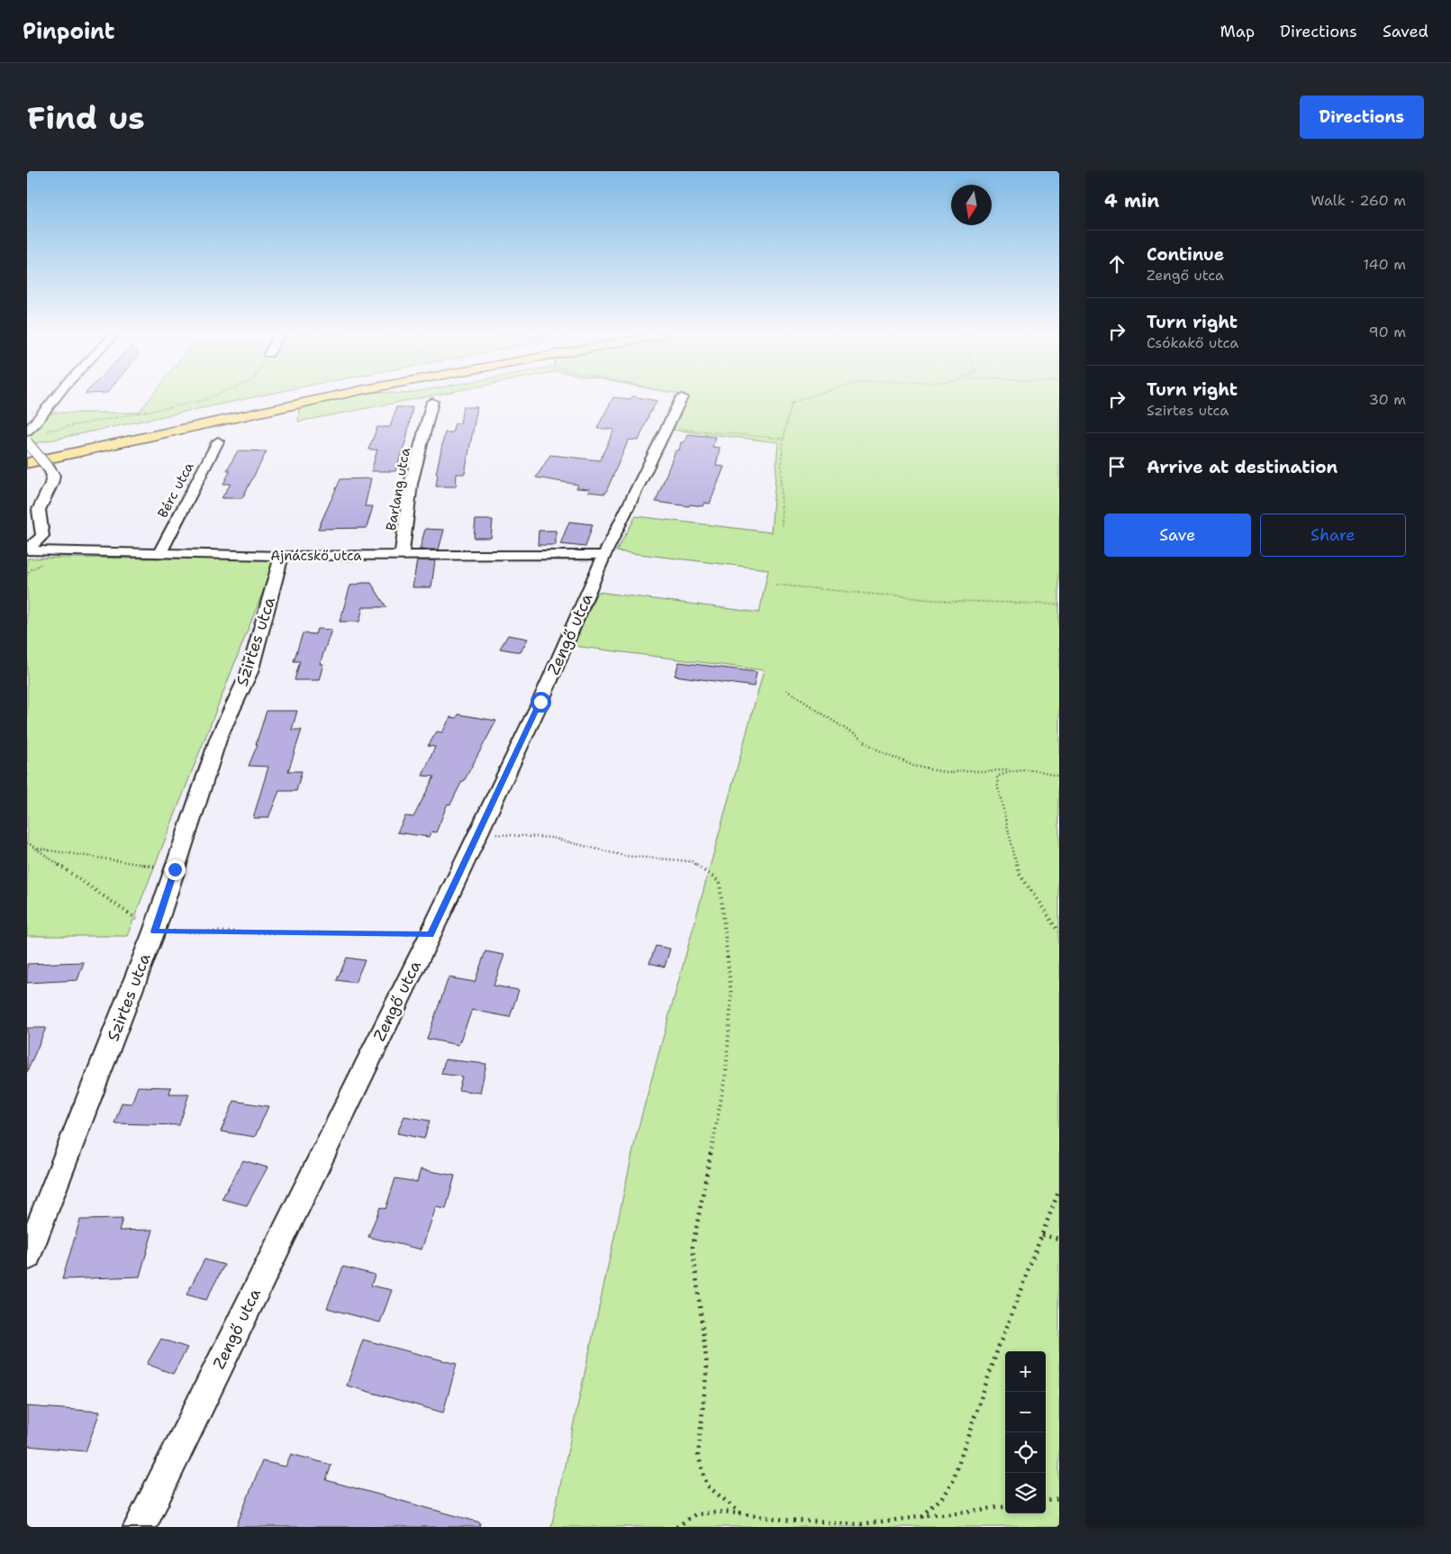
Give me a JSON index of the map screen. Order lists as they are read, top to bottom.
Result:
{
  "streets": {
    "street": [
      "Barlang utca",
      "Bérc utca",
      "Ajnácskő utca",
      "Zengő utca",
      "Szirtes utca"
    ]
  },
  "crossings": [
    ["Barlang utca", "Ajnácskő utca"],
    ["Bérc utca", "Ajnácskő utca"],
    ["Ajnácskő utca", "Zengő utca"],
    ["Ajnácskő utca", "Szirtes utca"]
  ],
  "north": "bottom",
  "page": {
    "header": "Pinpoint",
    "nav": ["Map", "Directions", "Saved"],
    "buttons": [
      "Directions",
      ["Save", "Share"]
    ],
    "title": "Find us",
    "heading": ["4 min", "Walk · 260 m"],
    "list": [
      ["Continue", "Zengő utca", "140 m"],
      ["Turn right", "Csókakő utca", "90 m"],
      ["Turn right", "Szirtes utca", "30 m"],
      "Arrive at destination"
    ],
    "map_buttons": ["+", "−"]
  }
}
